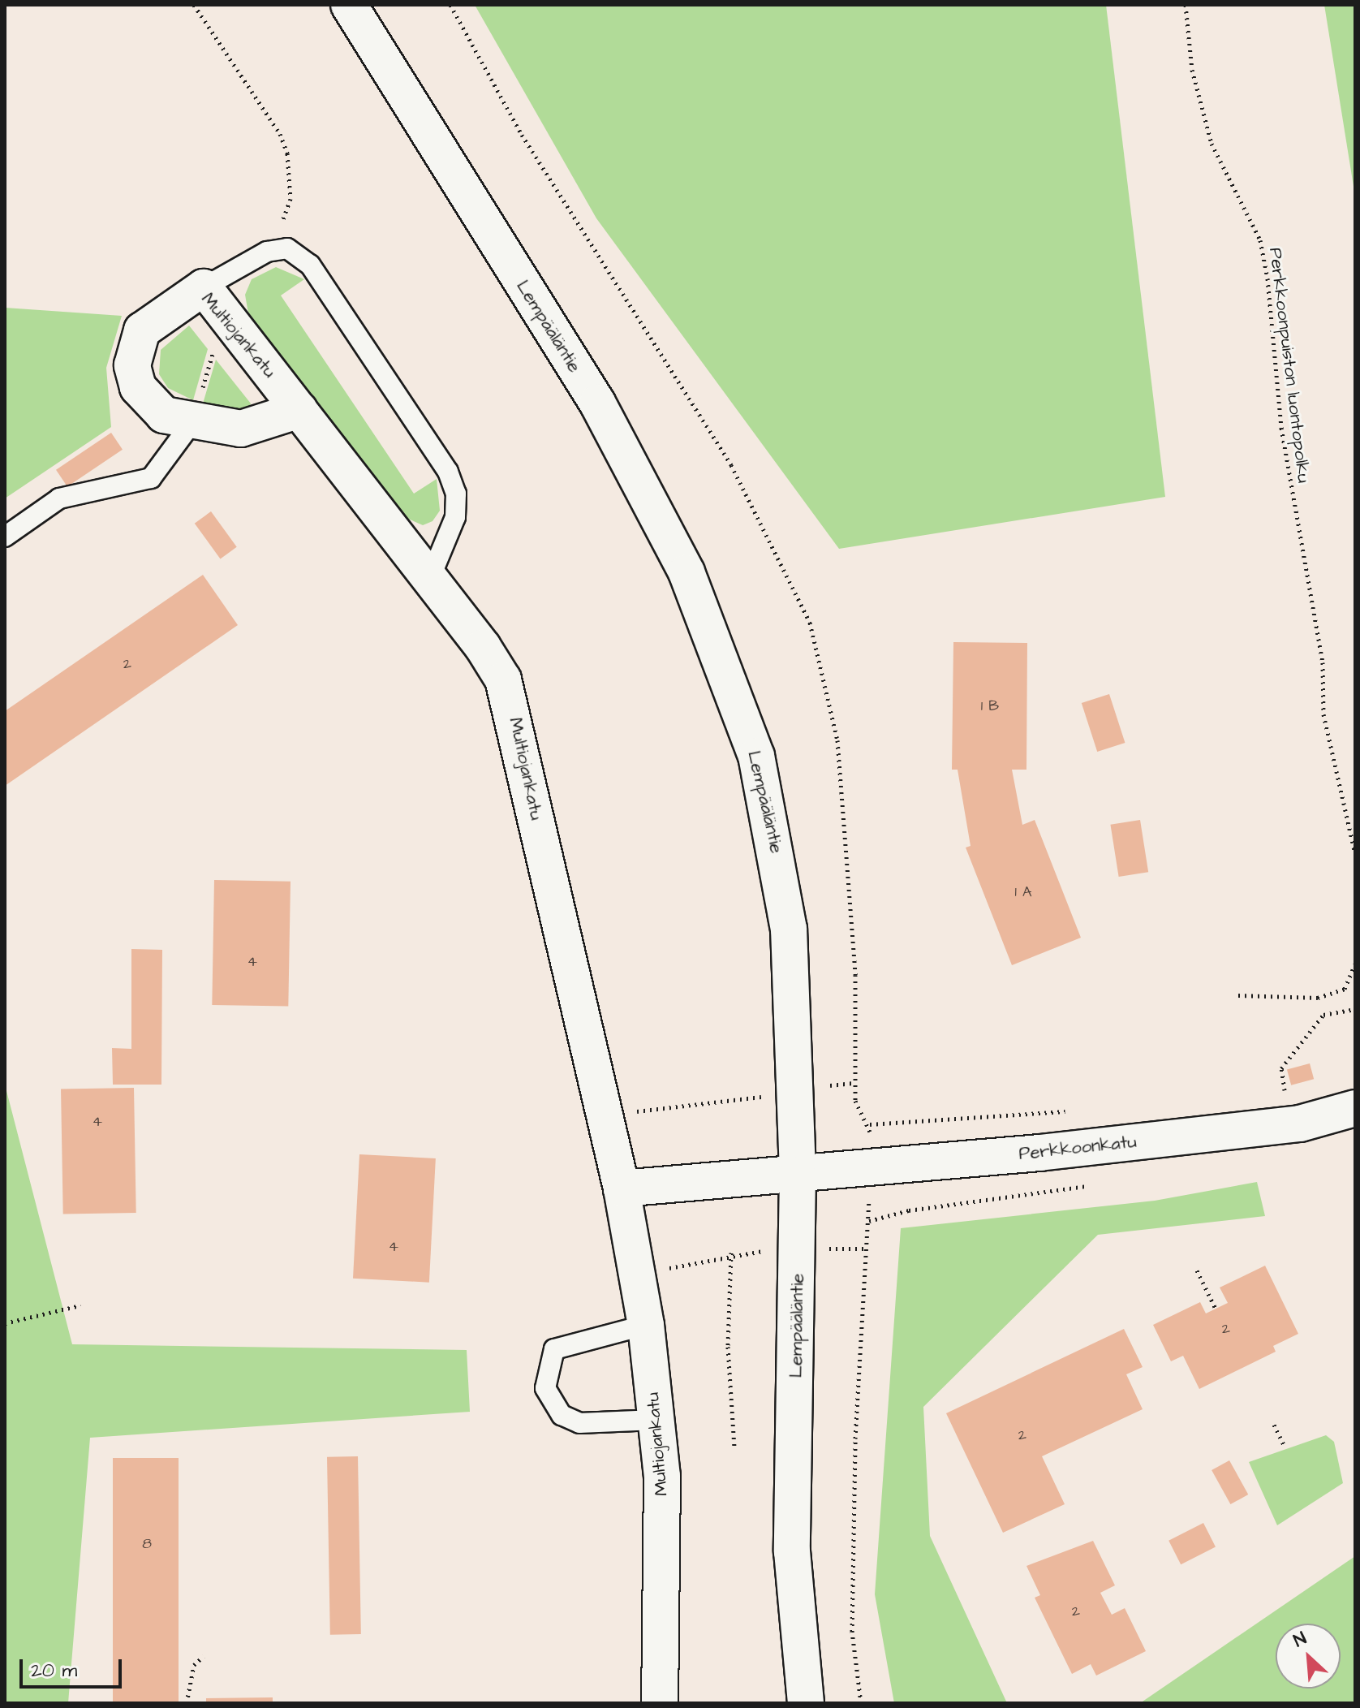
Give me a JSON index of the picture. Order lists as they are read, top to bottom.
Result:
{
  "streets": {
    "street": ["Lempääläntie", "Multiojankatu", "Perkkoonkatu"],
    "path": ["Perkkoonpuiston luontopolku"]
  },
  "crossings": [
    ["Lempääläntie", "Perkkoonkatu"]
  ],
  "house_numbers": [
    "2",
    "1 B",
    "1 A",
    "4",
    "4",
    "4",
    "2",
    "2",
    "8",
    "2"
  ],
  "scale_bar": "20 m",
  "north": "top left"
}
